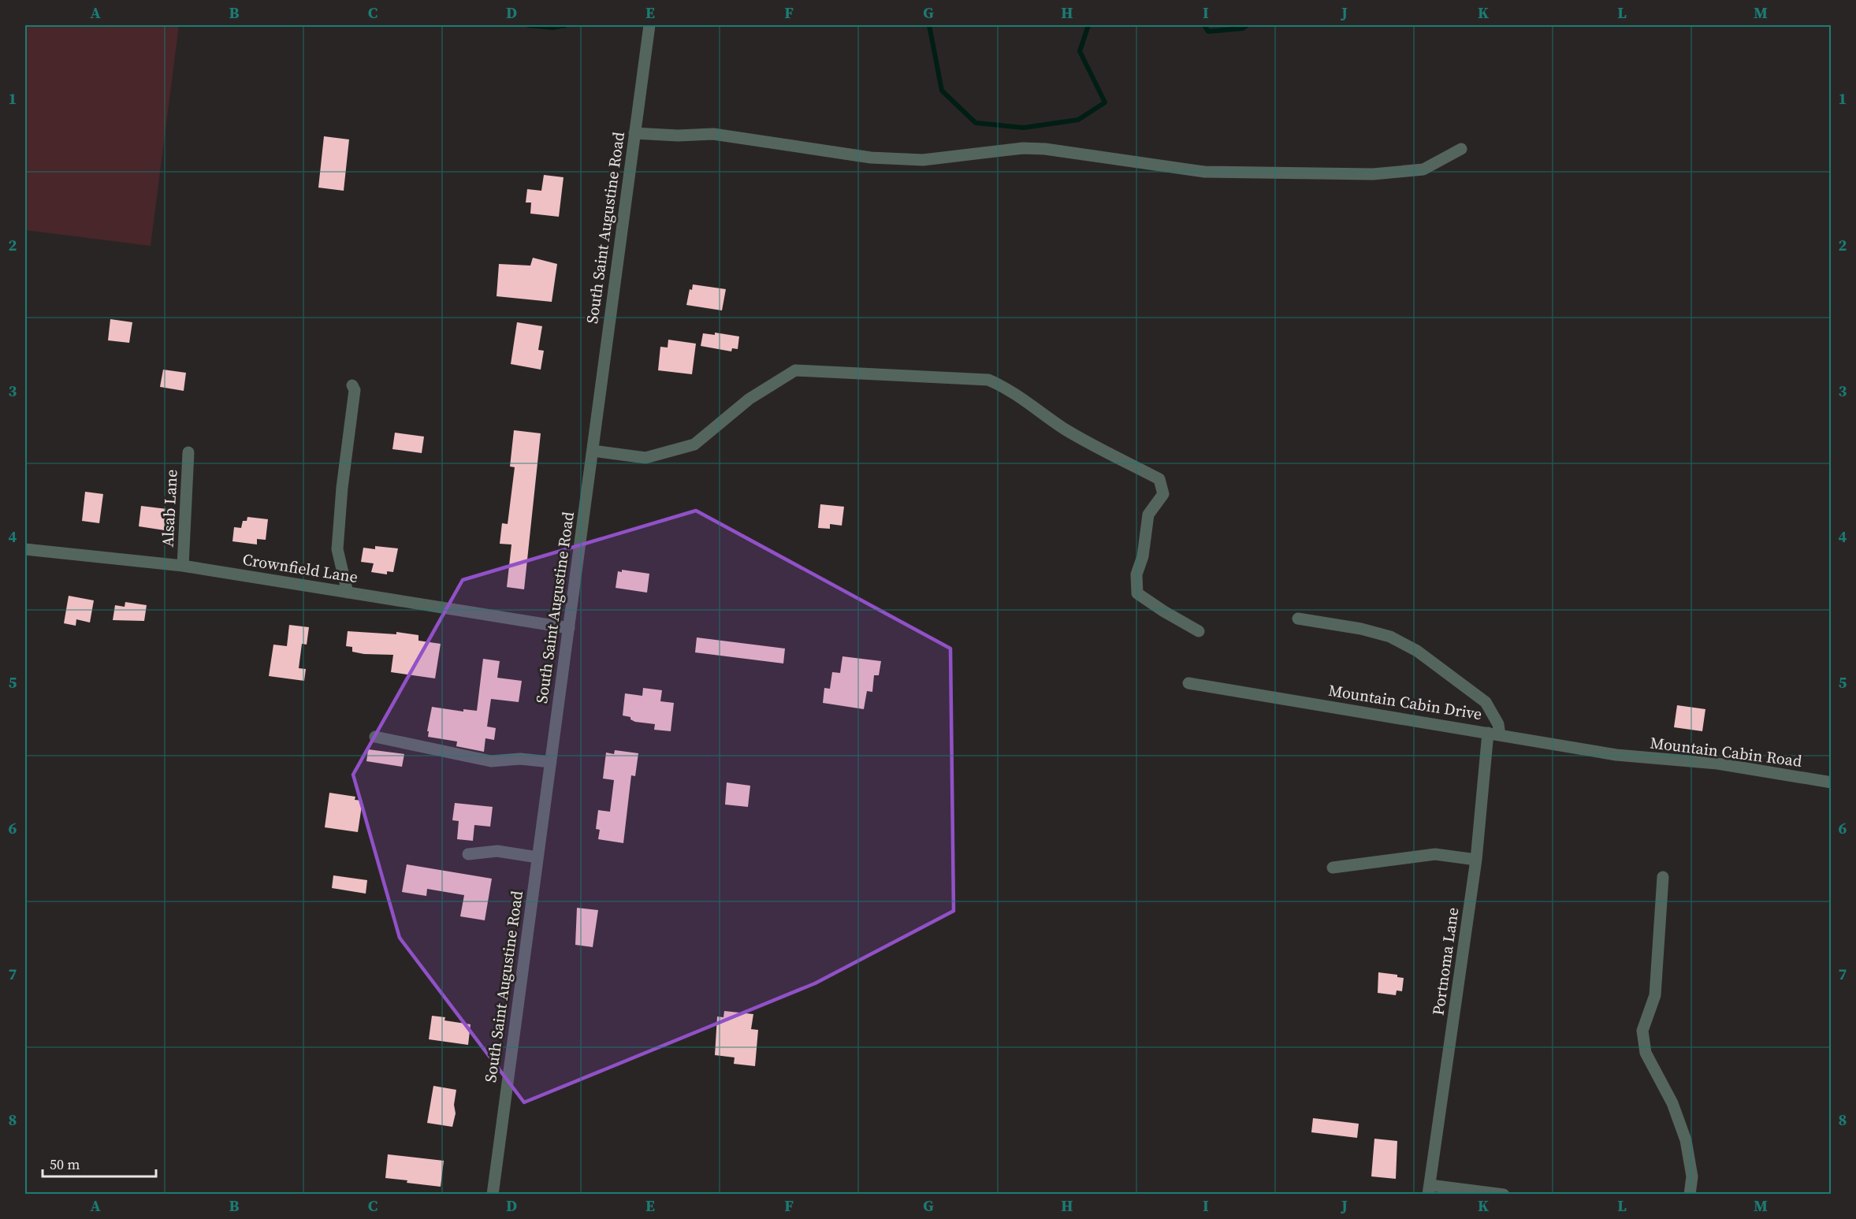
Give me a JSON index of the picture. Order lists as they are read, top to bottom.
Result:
{
  "streets": {
    "street": [
      "South Saint Augustine Road",
      "Alsab Lane",
      "Crownfield Lane",
      "Mountain Cabin Drive",
      "Mountain Cabin Road",
      "Portnoma Lane"
    ]
  },
  "crossings": [
    ["South Saint Augustine Road", "Crownfield Lane"],
    ["Alsab Lane", "Crownfield Lane"],
    ["Mountain Cabin Drive", "Mountain Cabin Road"],
    ["Mountain Cabin Drive", "Portnoma Lane"]
  ],
  "scale_bar": "50 m",
  "grid": {
    "columns": [
      "A",
      "B",
      "C",
      "D",
      "E",
      "F",
      "G",
      "H",
      "I",
      "J",
      "K",
      "L",
      "M"
    ],
    "rows": [
      "1",
      "2",
      "3",
      "4",
      "5",
      "6",
      "7",
      "8"
    ]
  }
}
